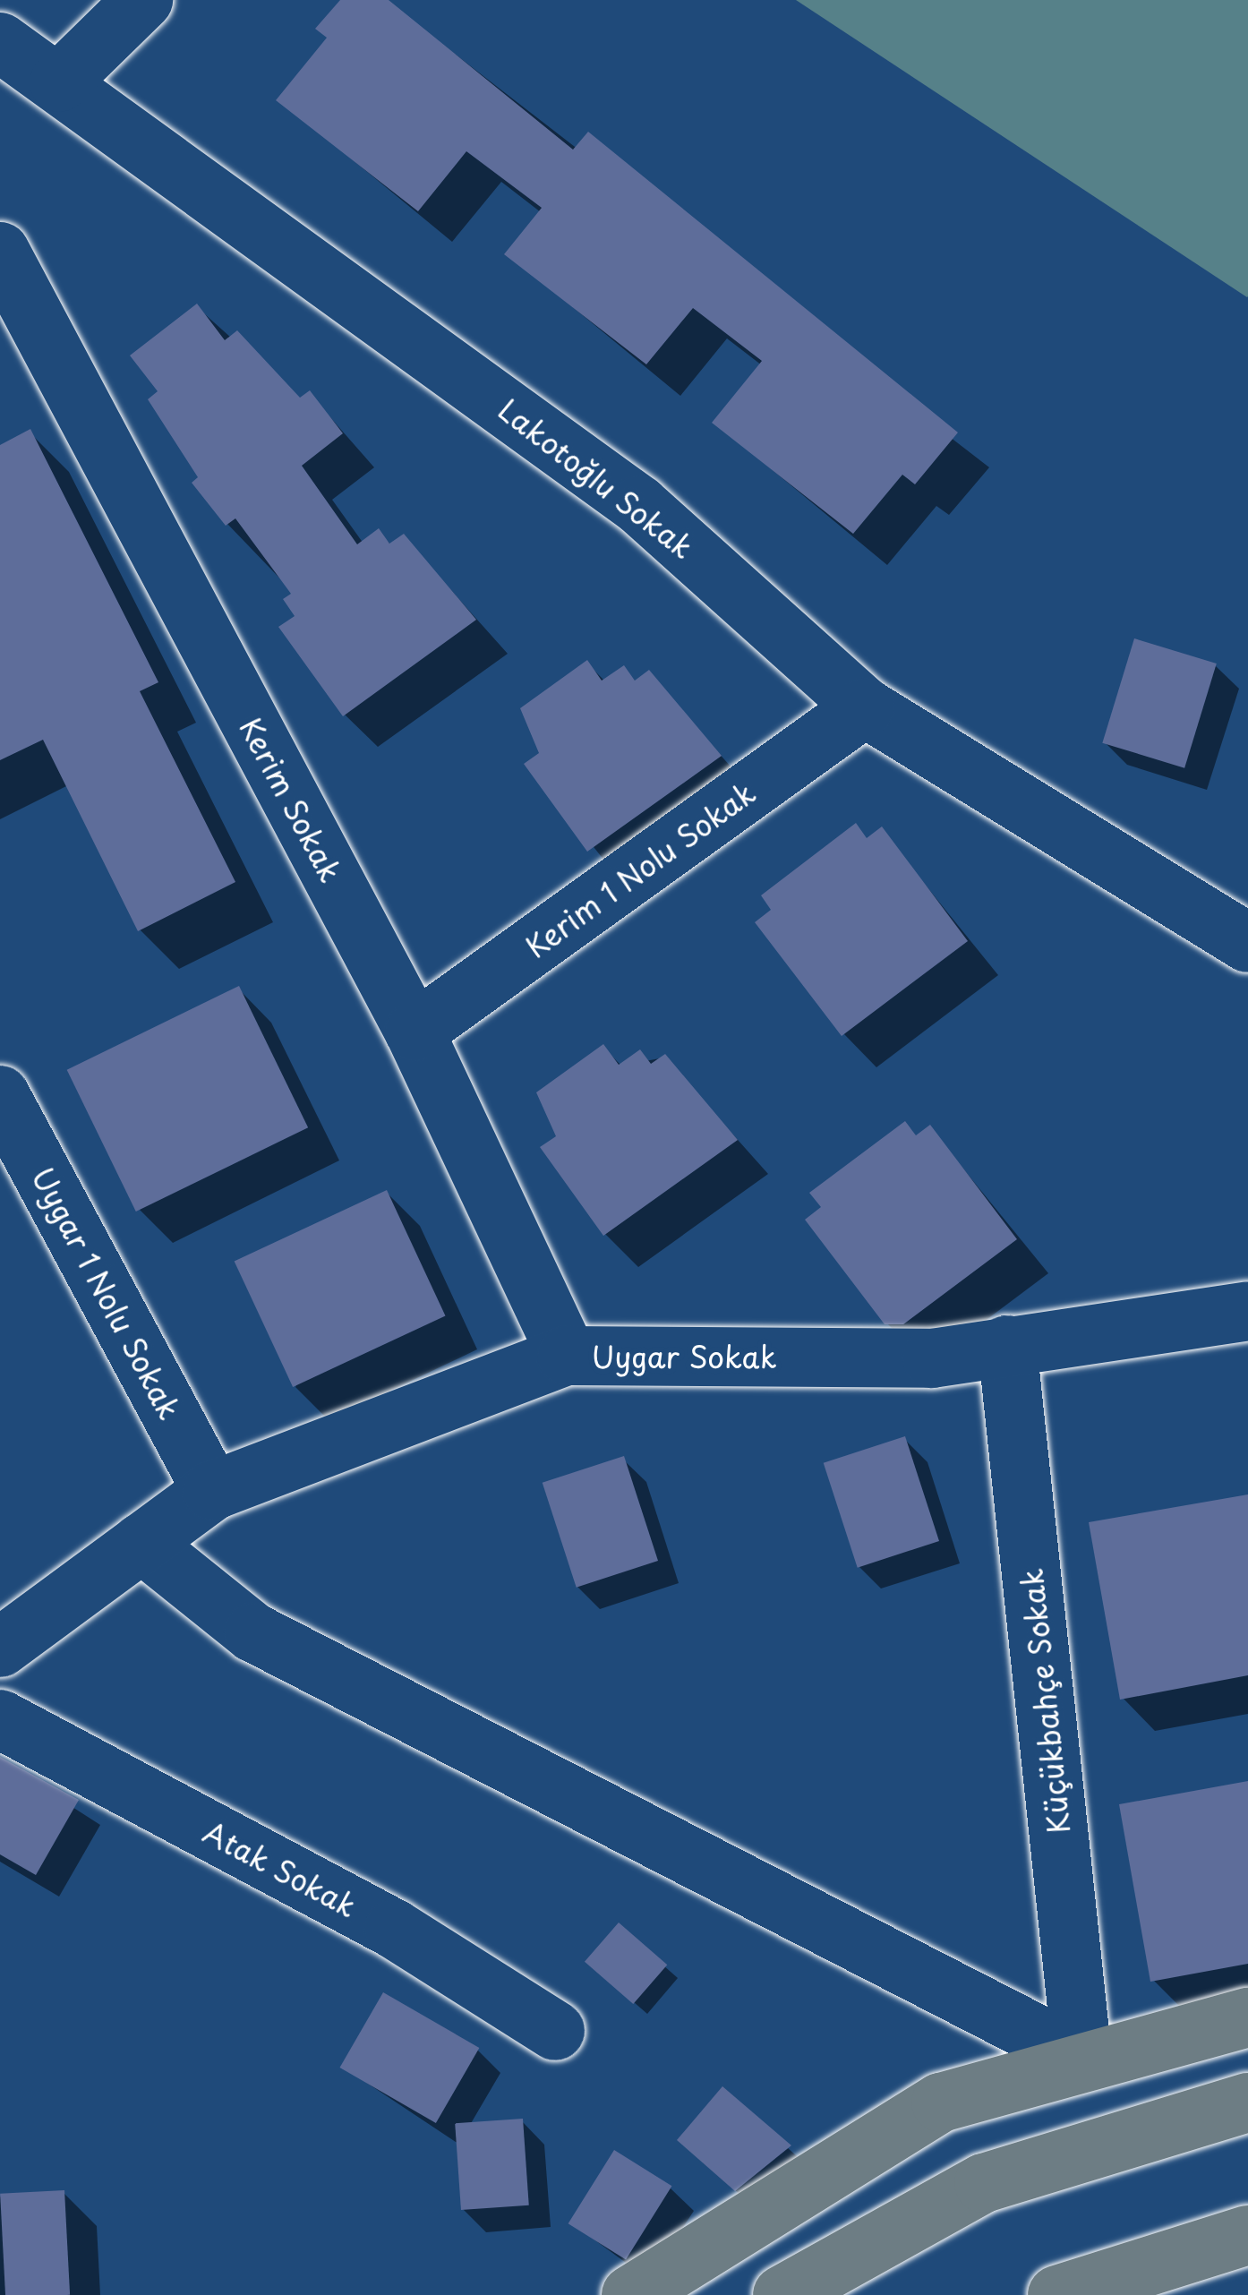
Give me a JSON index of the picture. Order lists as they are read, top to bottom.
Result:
{
  "streets": {
    "street": [
      "Lakotoğlu Sokak",
      "Kerim Sokak",
      "Kerim 1 Nolu Sokak",
      "Uygar 1 Nolu Sokak",
      "Uygar Sokak",
      "Küçükbahçe Sokak",
      "Atak Sokak"
    ]
  },
  "crossings": [
    ["Lakotoğlu Sokak", "Kerim 1 Nolu Sokak"],
    ["Kerim Sokak", "Kerim 1 Nolu Sokak"],
    ["Kerim Sokak", "Uygar Sokak"],
    ["Uygar 1 Nolu Sokak", "Uygar Sokak"],
    ["Uygar Sokak", "Küçükbahçe Sokak"]
  ]
}
